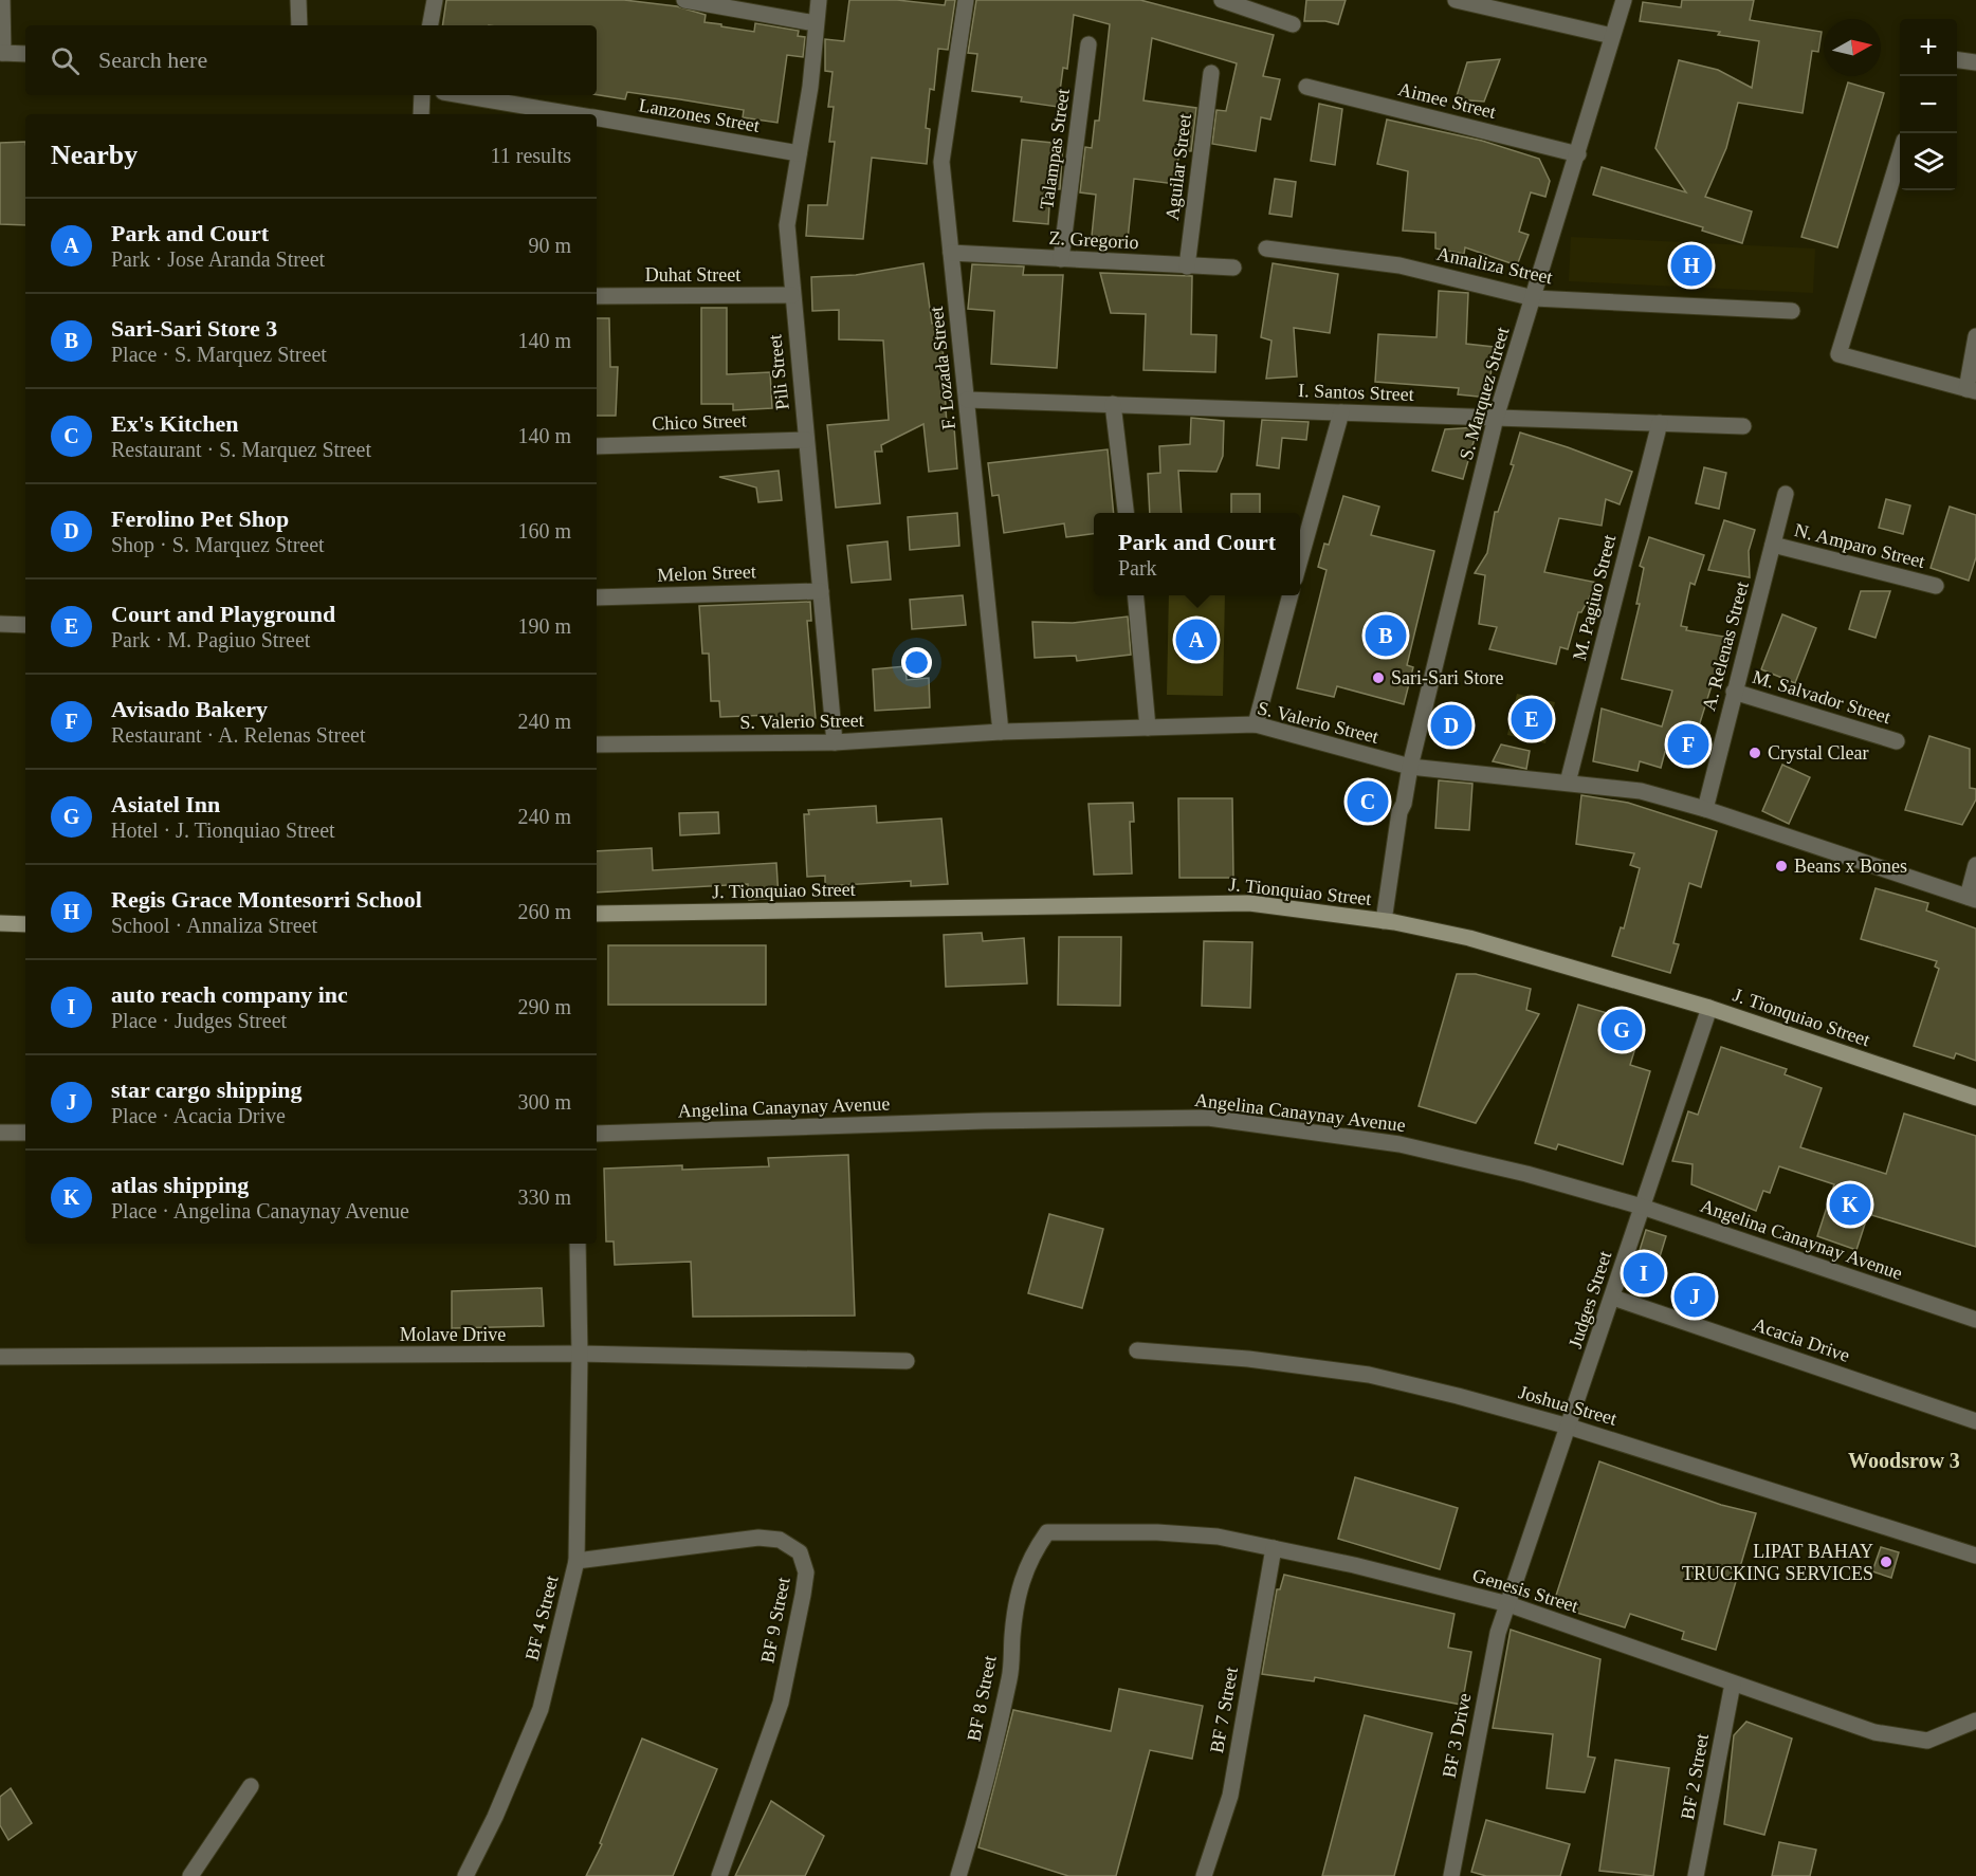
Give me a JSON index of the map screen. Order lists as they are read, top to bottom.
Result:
{
  "streets": {
    "main road": ["J. Tionquiao Street"],
    "street": [
      "Aimee Street",
      "Lanzones Street",
      "Talampas Street",
      "Aguilar Street",
      "Z. Gregorio",
      "Annaliza Street",
      "Duhat Street",
      "F. Lozada Street",
      "Pili Street",
      "I. Santos Street",
      "S. Marquez Street",
      "Chico Street",
      "N. Amparo Street",
      "Melon Street",
      "M. Pagiuo Street",
      "A. Relenas Street",
      "M. Salvador Street",
      "S. Valerio Street",
      "Angelina Canaynay Avenue",
      "Judges Street",
      "Molave Drive",
      "Acacia Drive",
      "Joshua Street",
      "Genesis Street",
      "BF 4 Street",
      "BF 9 Street",
      "BF 8 Street",
      "BF 7 Street",
      "BF 3 Drive",
      "BF 2 Street"
    ]
  },
  "crossings": [
    ["Aimee Street", "S. Marquez Street"],
    ["Lanzones Street", "Pili Street"],
    ["Talampas Street", "Z. Gregorio"],
    ["Aguilar Street", "Z. Gregorio"],
    ["Z. Gregorio", "F. Lozada Street"],
    ["Annaliza Street", "S. Marquez Street"],
    ["Duhat Street", "Pili Street"],
    ["F. Lozada Street", "I. Santos Street"],
    ["F. Lozada Street", "S. Valerio Street"],
    ["Pili Street", "Chico Street"],
    ["Pili Street", "Melon Street"],
    ["Pili Street", "S. Valerio Street"],
    ["I. Santos Street", "S. Marquez Street"],
    ["I. Santos Street", "M. Pagiuo Street"],
    ["S. Marquez Street", "S. Valerio Street"],
    ["S. Marquez Street", "J. Tionquiao Street"],
    ["N. Amparo Street", "A. Relenas Street"],
    ["M. Pagiuo Street", "S. Valerio Street"],
    ["A. Relenas Street", "M. Salvador Street"],
    ["A. Relenas Street", "S. Valerio Street"],
    ["J. Tionquiao Street", "Judges Street"],
    ["Angelina Canaynay Avenue", "Judges Street"],
    ["Judges Street", "Acacia Drive"],
    ["Judges Street", "Joshua Street"],
    ["Judges Street", "Genesis Street"],
    ["Judges Street", "BF 3 Drive"],
    ["Molave Drive", "BF 4 Street"],
    ["Genesis Street", "BF 8 Street"],
    ["Genesis Street", "BF 7 Street"],
    ["Genesis Street", "BF 3 Drive"],
    ["Genesis Street", "BF 2 Street"],
    ["BF 4 Street", "BF 9 Street"]
  ],
  "districts": ["Woodsrow 3"],
  "places": [
    "Sari-Sari Store",
    "Crystal Clear",
    "Beans x Bones",
    "LIPAT BAHAY TRUCKING SERVICES"
  ],
  "north": "right",
  "page": {
    "map_buttons": ["+", "−"],
    "search": "Search here",
    "heading": ["Nearby", "11 results"],
    "list": [
      {
        "mark": "A",
        "name": "Park and Court",
        "note": "Park · Jose Aranda Street",
        "value": "90 m"
      },
      {
        "mark": "B",
        "name": "Sari-Sari Store 3",
        "note": "Place · S. Marquez Street",
        "value": "140 m"
      },
      {
        "mark": "C",
        "name": "Ex's Kitchen",
        "note": "Restaurant · S. Marquez Street",
        "value": "140 m"
      },
      {
        "mark": "D",
        "name": "Ferolino Pet Shop",
        "note": "Shop · S. Marquez Street",
        "value": "160 m"
      },
      {
        "mark": "E",
        "name": "Court and Playground",
        "note": "Park · M. Pagiuo Street",
        "value": "190 m"
      },
      {
        "mark": "F",
        "name": "Avisado Bakery",
        "note": "Restaurant · A. Relenas Street",
        "value": "240 m"
      },
      {
        "mark": "G",
        "name": "Asiatel Inn",
        "note": "Hotel · J. Tionquiao Street",
        "value": "240 m"
      },
      {
        "mark": "H",
        "name": "Regis Grace Montesorri School",
        "note": "School · Annaliza Street",
        "value": "260 m"
      },
      {
        "mark": "I",
        "name": "auto reach company inc",
        "note": "Place · Judges Street",
        "value": "290 m"
      },
      {
        "mark": "J",
        "name": "star cargo shipping",
        "note": "Place · Acacia Drive",
        "value": "300 m"
      },
      {
        "mark": "K",
        "name": "atlas shipping",
        "note": "Place · Angelina Canaynay Avenue",
        "value": "330 m"
      }
    ],
    "pins": [
      "H",
      "B",
      "A",
      "E",
      "D",
      "F",
      "C",
      "G",
      "K",
      "I",
      "J"
    ],
    "popup": ["Park and Court", "Park"]
  }
}
